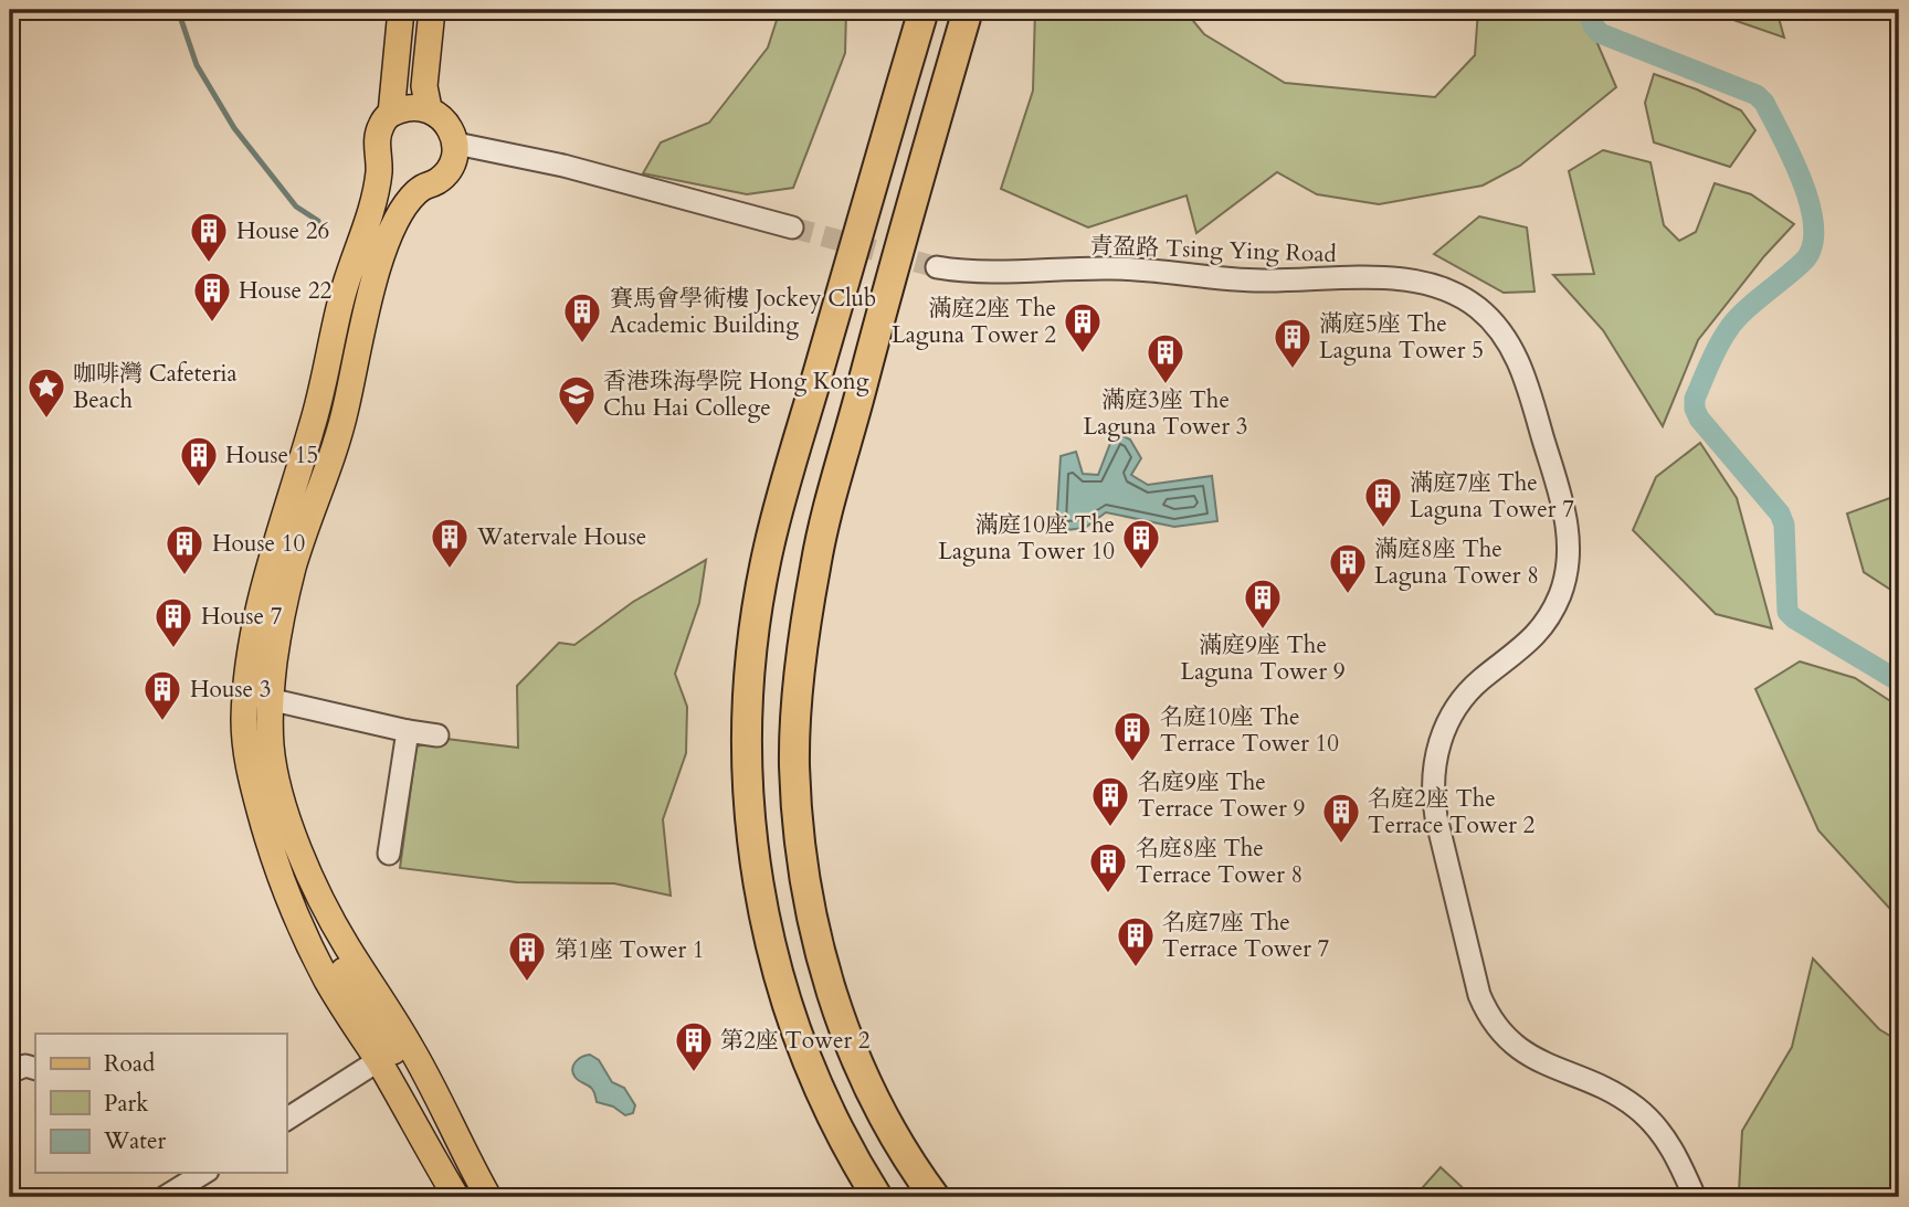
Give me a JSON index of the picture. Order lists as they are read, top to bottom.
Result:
{
  "streets": {
    "street": ["青盈路 Tsing Ying Road"]
  },
  "places": {
    "building": [
      "House 26",
      "House 22",
      "賽馬會學術樓 Jockey Club Academic Building",
      "滿庭2座 The Laguna Tower 2",
      "滿庭5座 The Laguna Tower 5",
      "滿庭3座 The Laguna Tower 3",
      "House 15",
      "滿庭7座 The Laguna Tower 7",
      "Watervale House",
      "滿庭10座 The Laguna Tower 10",
      "House 10",
      "滿庭8座 The Laguna Tower 8",
      "滿庭9座 The Laguna Tower 9",
      "House 7",
      "House 3",
      "名庭10座 The Terrace Tower 10",
      "名庭9座 The Terrace Tower 9",
      "名庭2座 The Terrace Tower 2",
      "名庭8座 The Terrace Tower 8",
      "名庭7座 The Terrace Tower 7",
      "第1座 Tower 1",
      "第2座 Tower 2"
    ],
    "place": ["咖啡灣 Cafeteria Beach"],
    "school or university": ["香港珠海學院 Hong Kong Chu Hai College"]
  },
  "legend": ["Road", "Park", "Water"]
}
